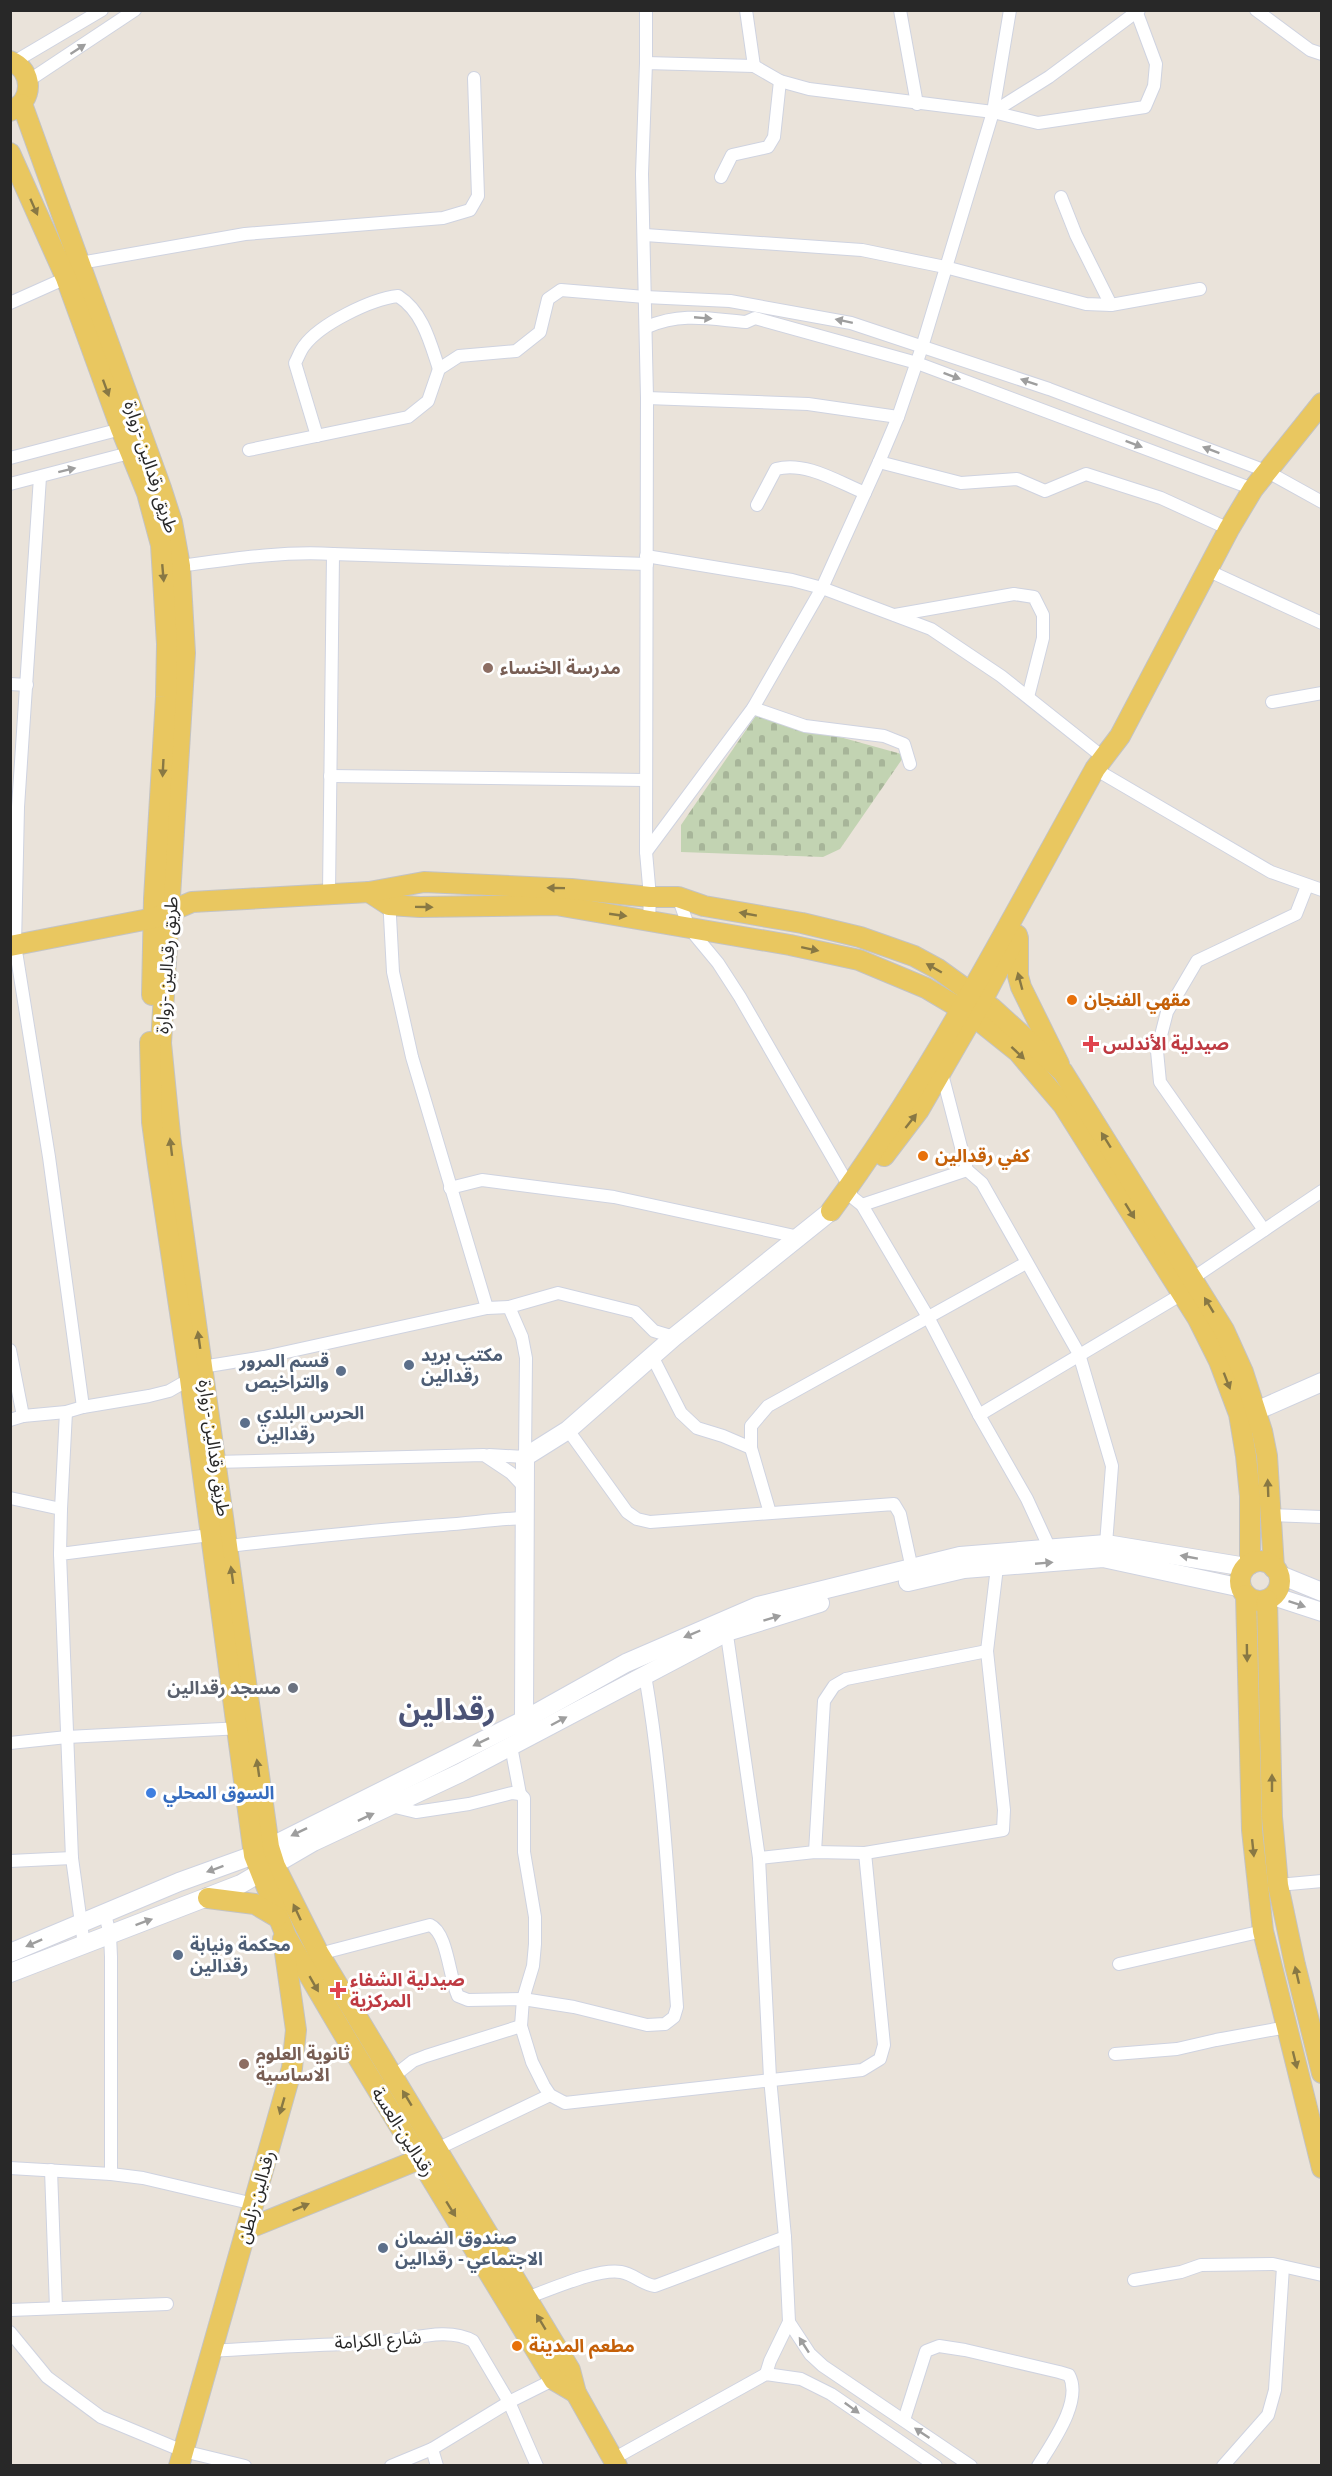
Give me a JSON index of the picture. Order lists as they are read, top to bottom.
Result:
{
  "streets": {
    "main road": ["طريق رقدالين -زوارة", "رقدالين-العسة", "رقدالين-زلطن"],
    "street": ["شارع الكرامة"]
  },
  "crossings": [
    ["طريق رقدالين -زوارة", "رقدالين-العسة"],
    ["رقدالين-العسة", "رقدالين-زلطن"],
    ["رقدالين-زلطن", "شارع الكرامة"]
  ],
  "one_way": ["رقدالين-زلطن"],
  "districts": ["رقدالين"],
  "places": {
    "other": [
      "مدرسة الخنساء",
      "مقهي الفنجان",
      "كفي رقدالين",
      "مكتب بريد رقدالين",
      "قسم المرور والتراخيص",
      "الحرس البلدي رقدالين",
      "مسجد رقدالين",
      "السوق المحلي",
      "محكمة ونيابة رقدالين",
      "ثانوية العلوم الاساسية",
      "صندوق الضمان الاجتماعي - رقدالين",
      "مطعم المدينة"
    ],
    "health": ["صيدلية الأندلس", "صيدلية الشفاء المركزية"]
  }
}
